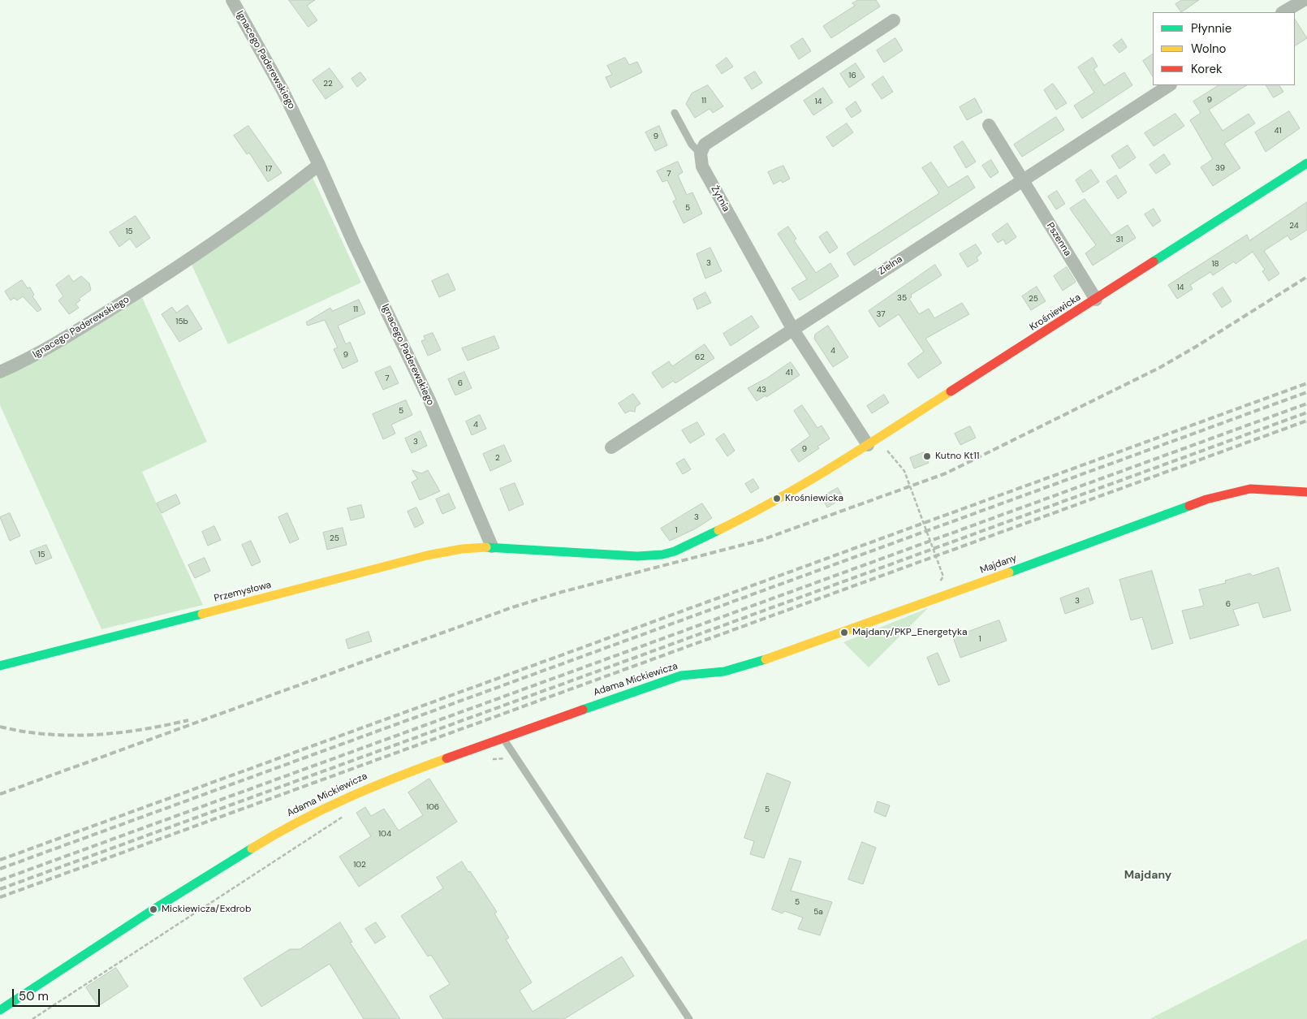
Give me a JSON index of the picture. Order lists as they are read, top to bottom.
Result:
{
  "streets": {
    "street": [
      "Ignacego Paderewskiego",
      "Żytnia",
      "Pszenna",
      "Zielna",
      "Krośniewicka",
      "Majdany",
      "Przemysłowa",
      "Adama Mickiewicza"
    ]
  },
  "crossings": [
    ["Ignacego Paderewskiego", "Krośniewicka"],
    ["Ignacego Paderewskiego", "Przemysłowa"],
    ["Żytnia", "Zielna"],
    ["Żytnia", "Krośniewicka"],
    ["Pszenna", "Zielna"],
    ["Pszenna", "Krośniewicka"],
    ["Krośniewicka", "Przemysłowa"],
    ["Majdany", "Adama Mickiewicza"]
  ],
  "districts": ["Majdany"],
  "places": [
    "Kutno Kt11",
    "Krośniewicka",
    "Majdany/PKP_Energetyka",
    "Mickiewicza/Exdrob"
  ],
  "house_numbers": [
    "16",
    "22",
    "9",
    "11",
    "14",
    "41",
    "9",
    "39",
    "17",
    "7",
    "5",
    "24",
    "15",
    "31",
    "3",
    "18",
    "14",
    "35",
    "25",
    "11",
    "37",
    "15b",
    "4",
    "9",
    "62",
    "41",
    "7",
    "6",
    "43",
    "5",
    "4",
    "3",
    "9",
    "2",
    "3",
    "1",
    "25",
    "15",
    "3",
    "6",
    "1",
    "106",
    "5",
    "104",
    "102",
    "5",
    "5a"
  ],
  "legend": ["Płynnie", "Wolno", "Korek"],
  "scale_bar": "50 m"
}
